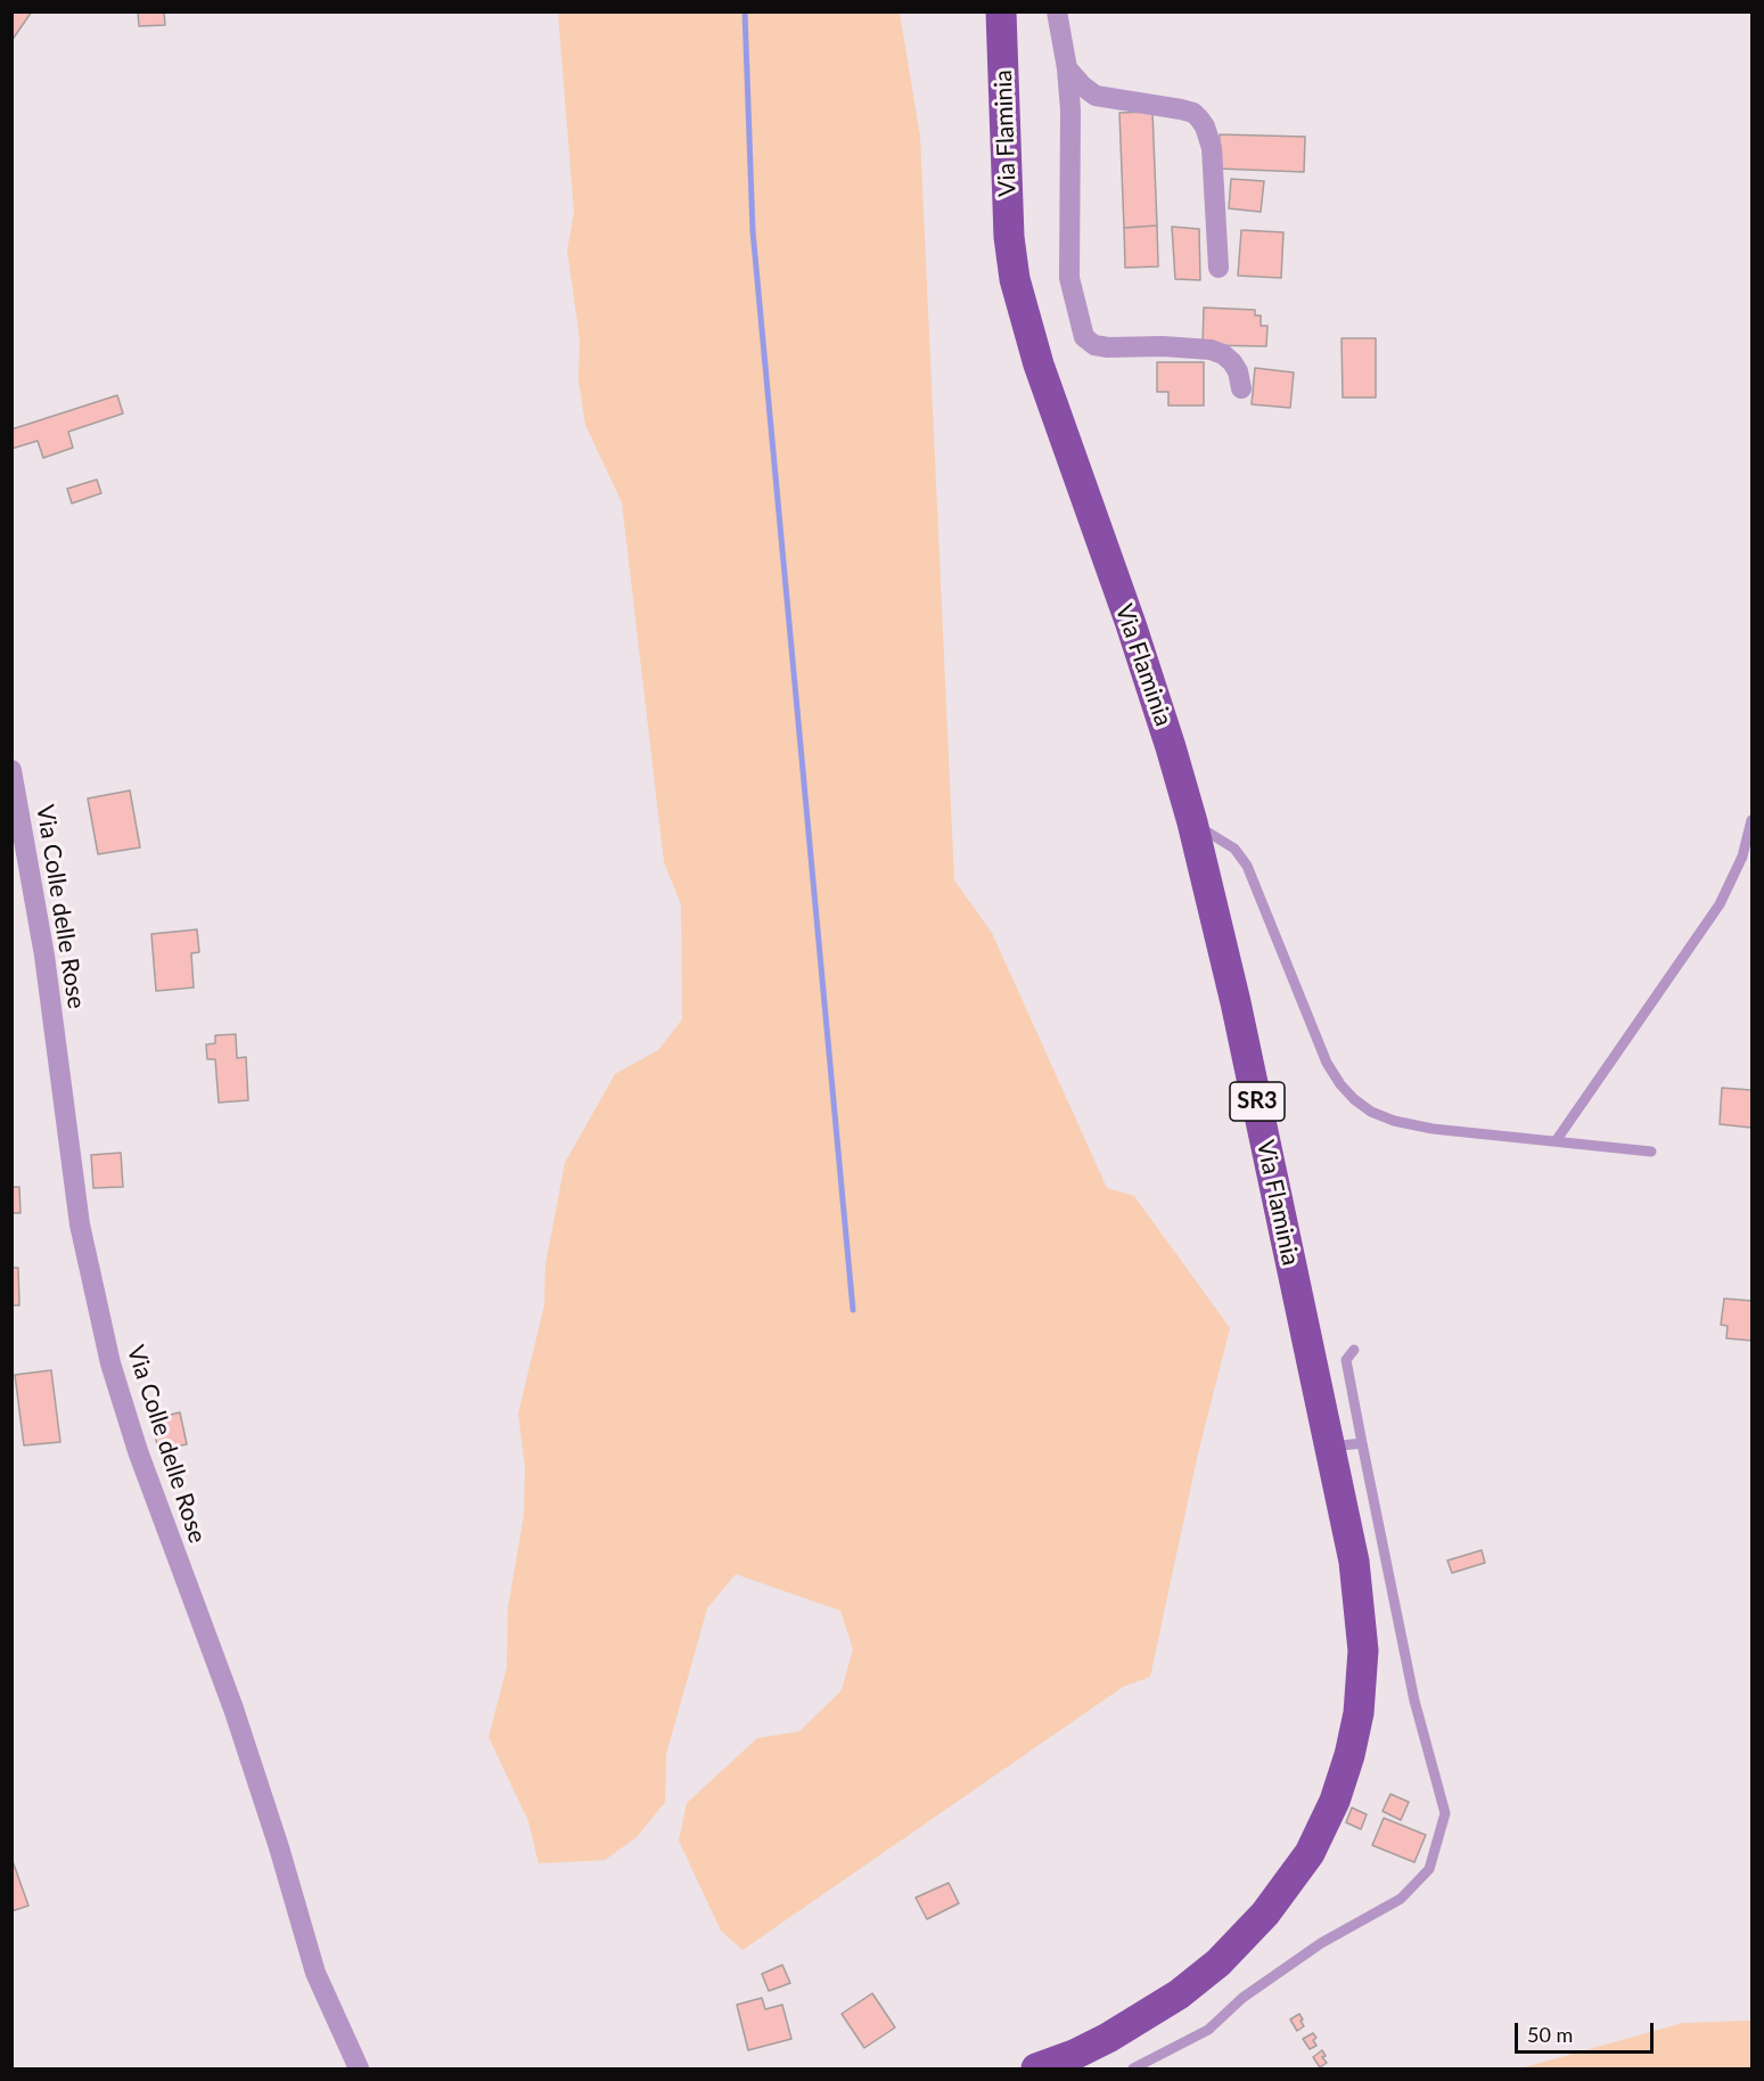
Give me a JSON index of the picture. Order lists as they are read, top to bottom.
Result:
{
  "streets": {
    "main road": ["Via Flaminia", "SR3"],
    "street": ["Via Colle delle Rose"]
  },
  "scale_bar": "50 m"
}
